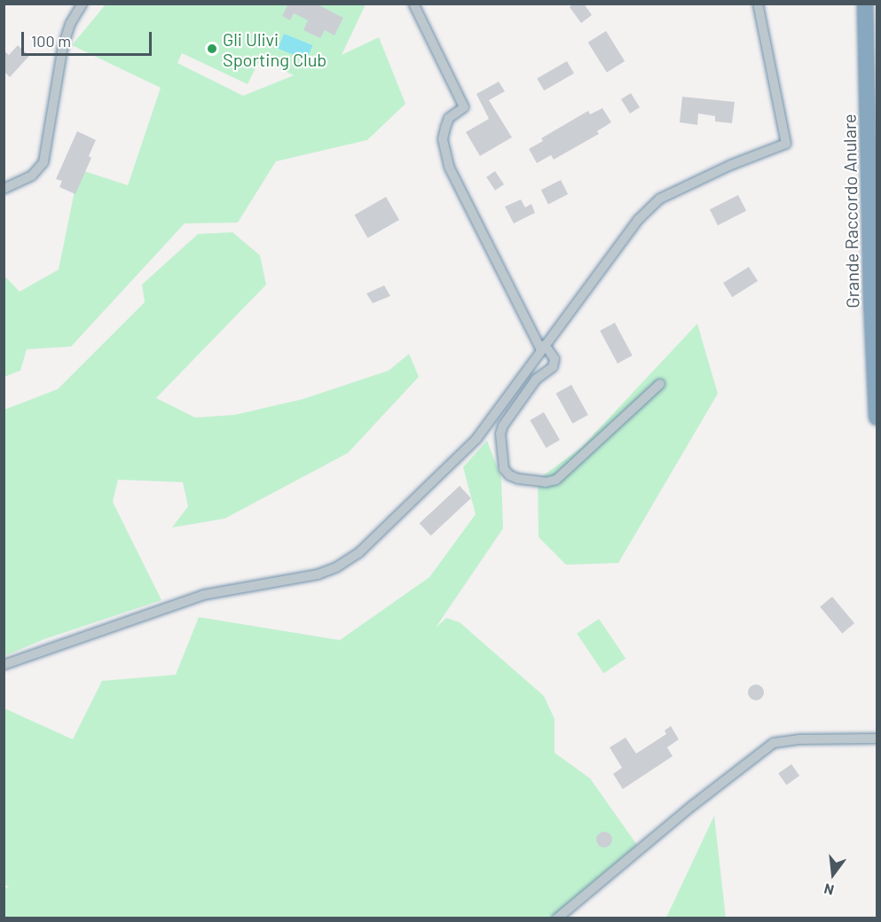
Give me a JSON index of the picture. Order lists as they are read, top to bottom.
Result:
{
  "streets": {
    "highway": ["Grande Raccordo Anulare"]
  },
  "places": ["Gli Ulivi Sporting Club"],
  "scale_bar": "100 m",
  "north": "bottom"
}
